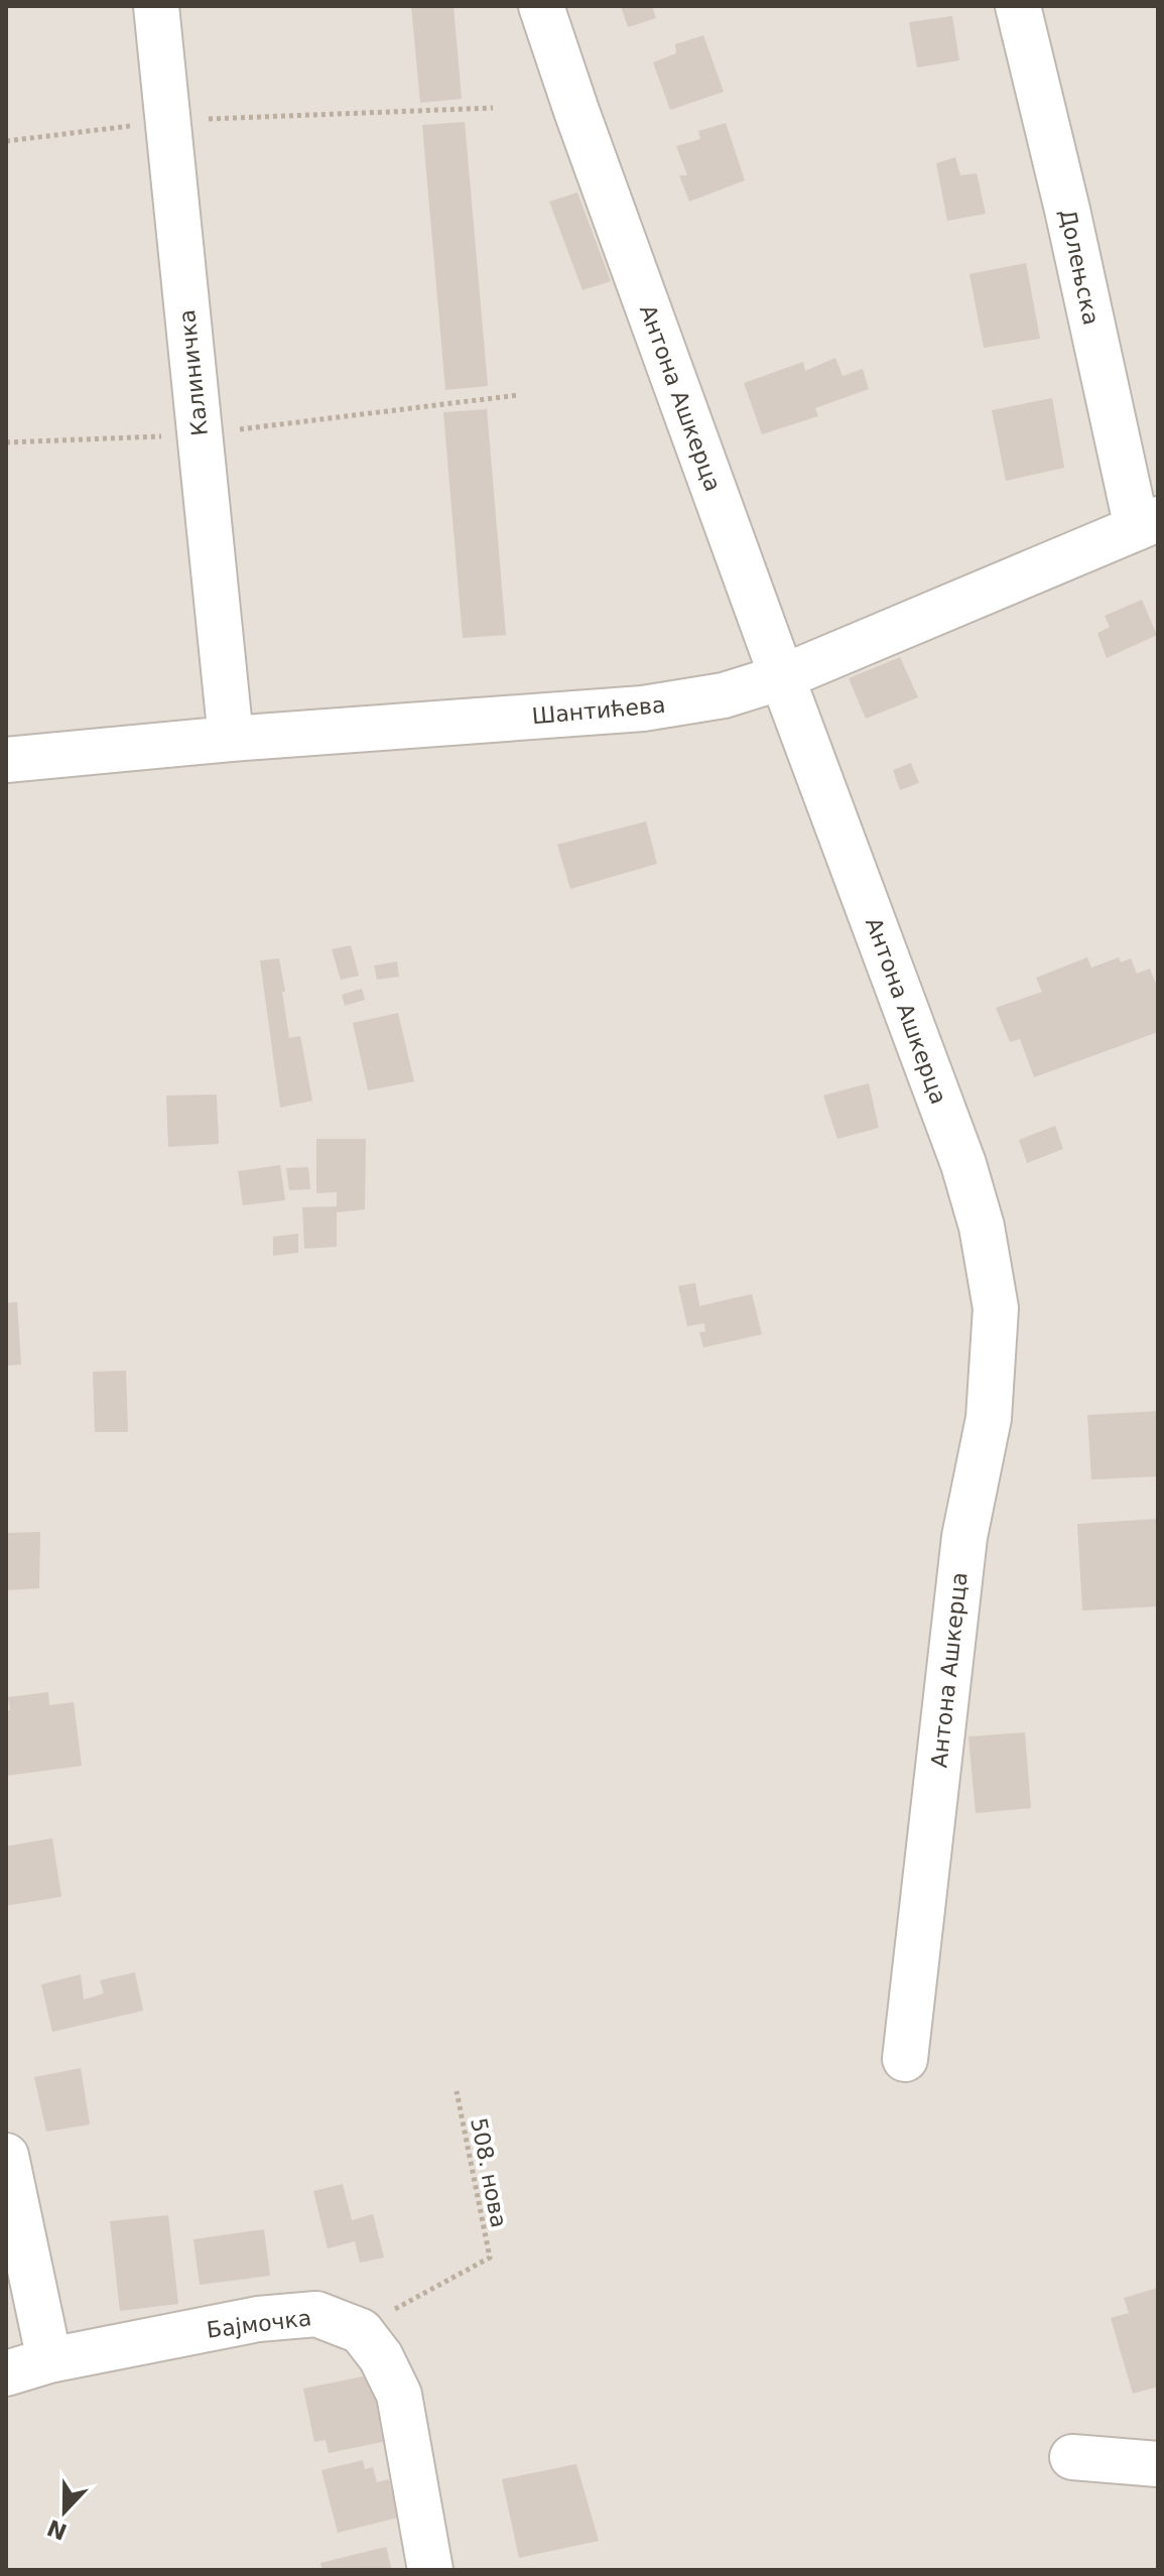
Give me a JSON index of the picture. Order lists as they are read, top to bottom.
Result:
{
  "streets": {
    "street": [
      "Долењска",
      "Калиничка",
      "Антона Ашкерца",
      "Шантићева",
      "Бајмочка"
    ],
    "path": ["508. нова"]
  },
  "crossings": [
    ["Долењска", "Шантићева"],
    ["Калиничка", "Шантићева"],
    ["Антона Ашкерца", "Шантићева"],
    ["508. нова", "Бајмочка"]
  ],
  "north": "bottom"
}
